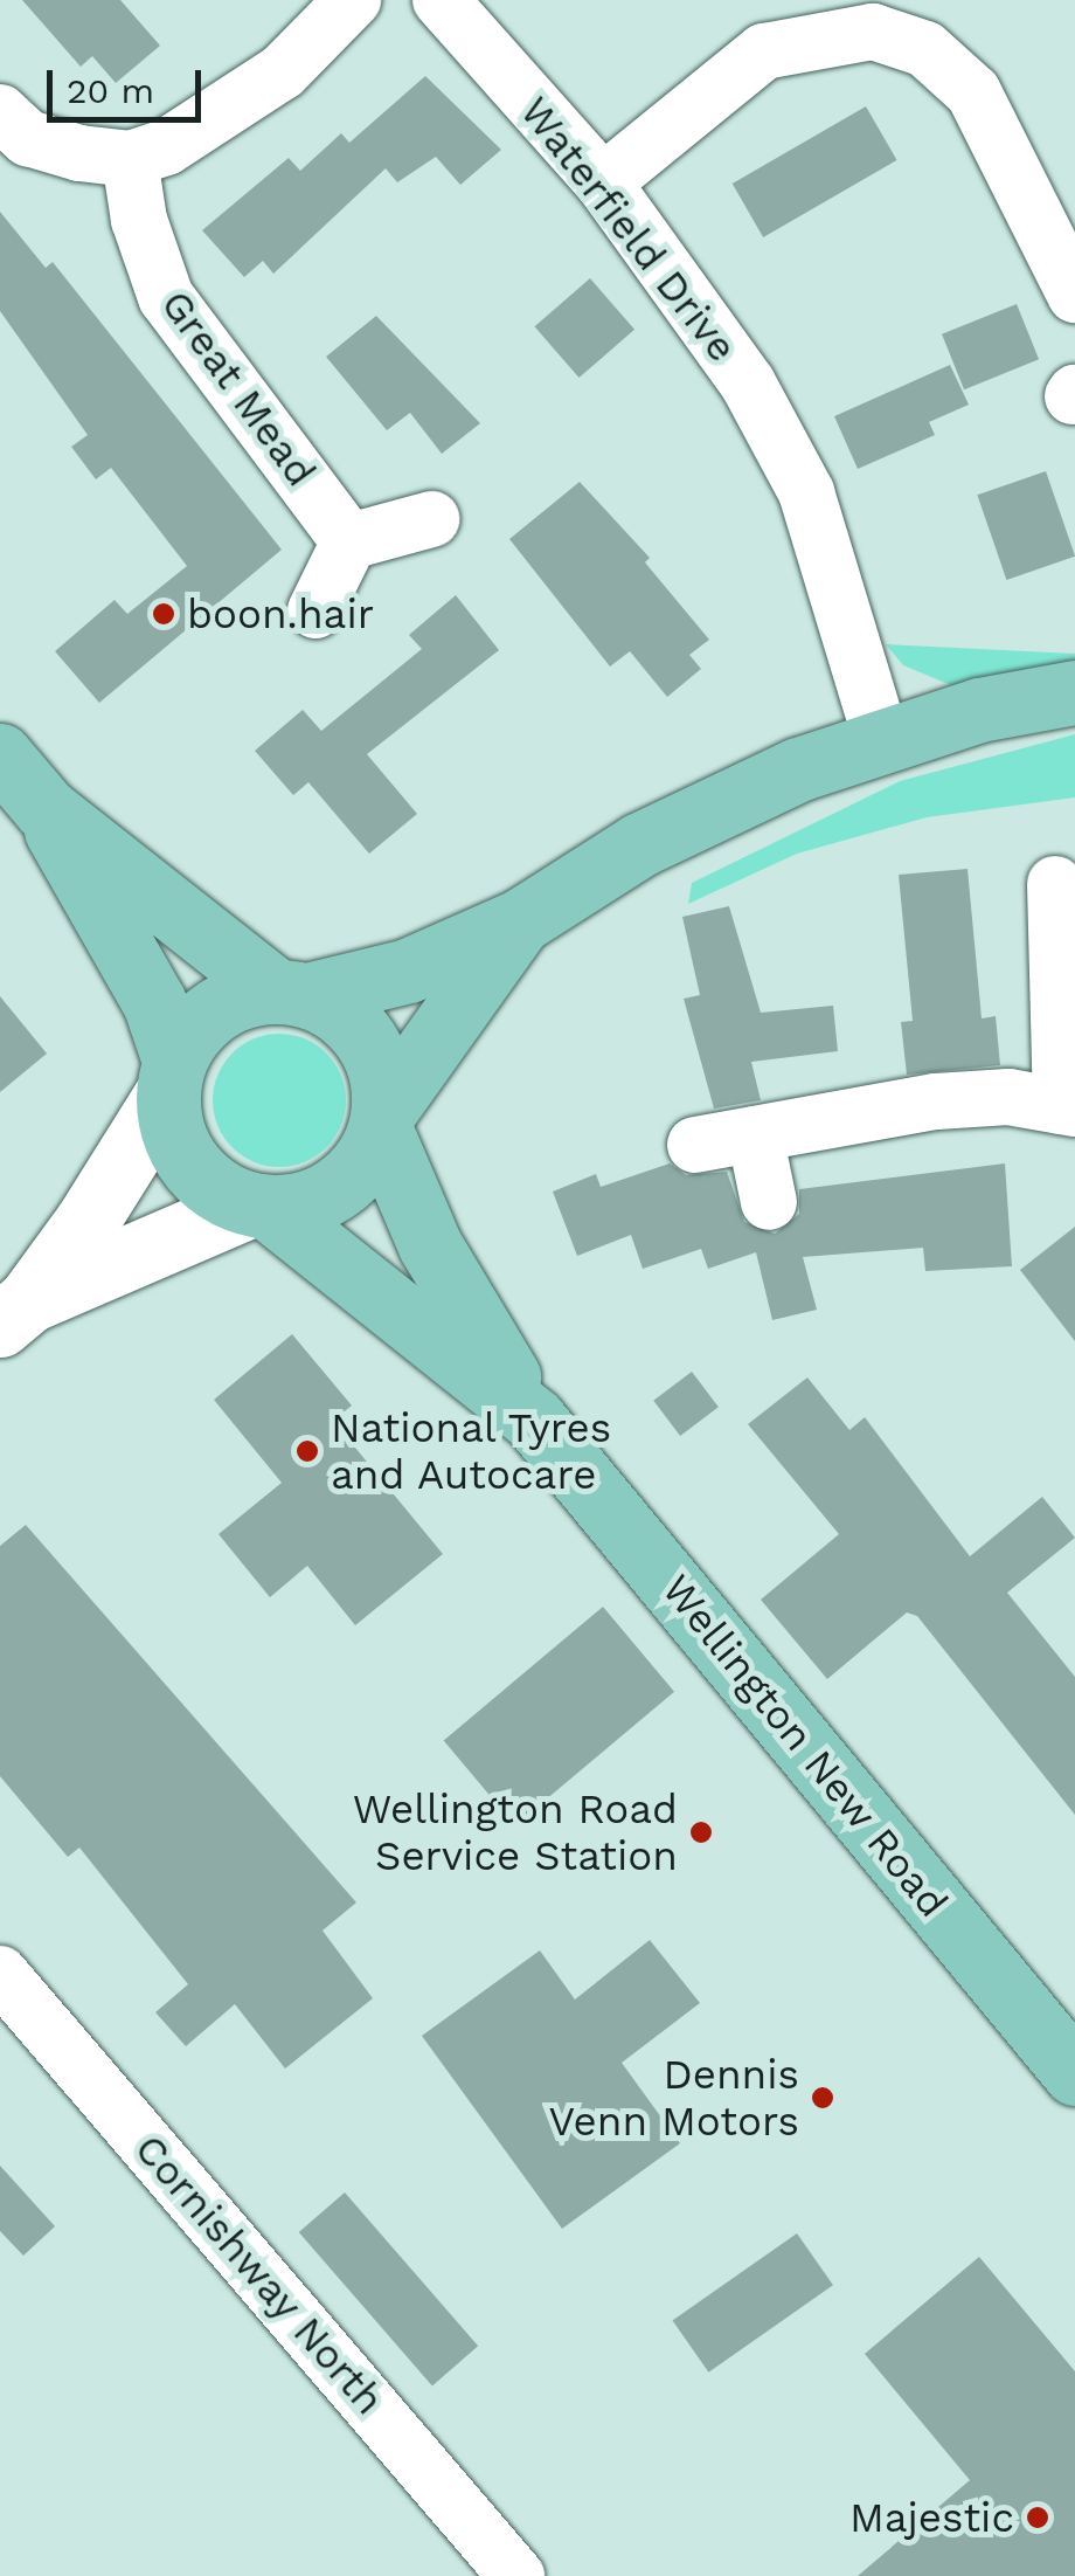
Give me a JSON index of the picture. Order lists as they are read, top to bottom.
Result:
{
  "streets": {
    "main road": ["Wellington New Road"],
    "street": ["Waterfield Drive", "Great Mead", "Cornishway North"]
  },
  "places": [
    "boon.hair",
    "National Tyres and Autocare",
    "Wellington Road Service Station",
    "Dennis Venn Motors",
    "Majestic"
  ],
  "scale_bar": "20 m"
}
